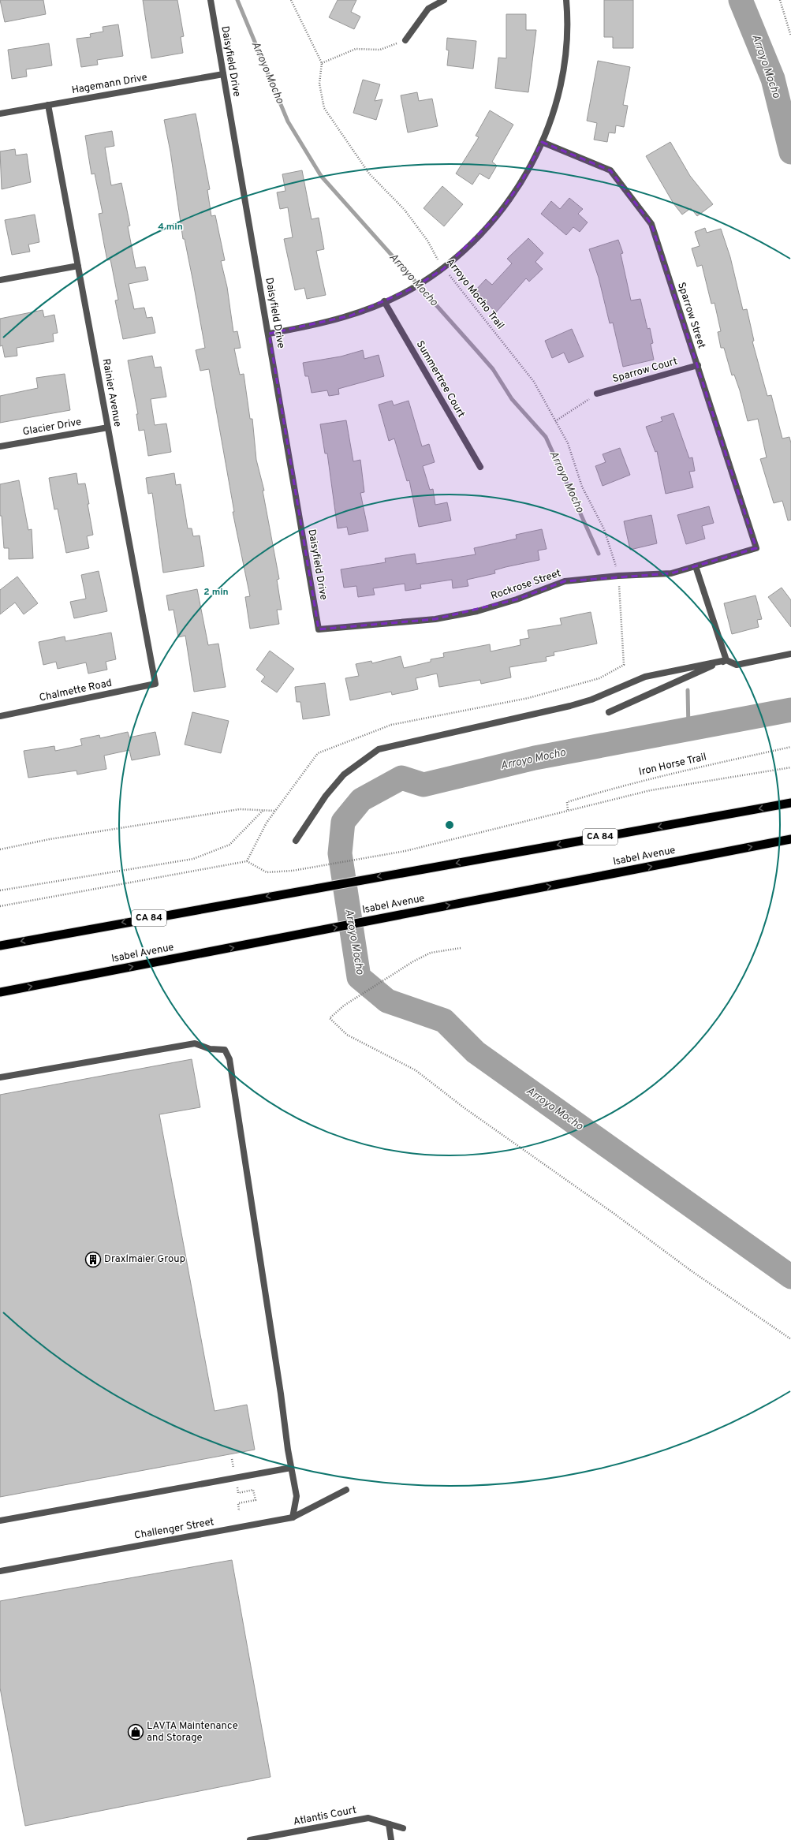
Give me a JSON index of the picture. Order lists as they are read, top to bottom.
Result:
{
  "streets": {
    "highway": ["CA 84", "Isabel Avenue"],
    "street": [
      "Daisyfield Drive",
      "Hagemann Drive",
      "Sparrow Street",
      "Sparrow Court",
      "Summertree Court",
      "Rainier Avenue",
      "Glacier Drive",
      "Rockrose Street",
      "Chalmette Road",
      "Challenger Street",
      "Atlantis Court"
    ],
    "path": ["Arroyo Mocho Trail", "Iron Horse Trail"]
  },
  "crossings": [
    ["Daisyfield Drive", "Hagemann Drive"],
    ["Daisyfield Drive", "Rockrose Street"],
    ["Hagemann Drive", "Rainier Avenue"],
    ["Arroyo Mocho Trail", "Rockrose Street"],
    ["Sparrow Street", "Sparrow Court"],
    ["Sparrow Street", "Rockrose Street"],
    ["Rainier Avenue", "Glacier Drive"],
    ["Rainier Avenue", "Chalmette Road"]
  ],
  "water": ["Arroyo Mocho"],
  "places": {
    "building": ["Draxlmaier Group"],
    "shop": ["LAVTA Maintenance and Storage"]
  },
  "rings": ["4 min", "2 min"]
}
